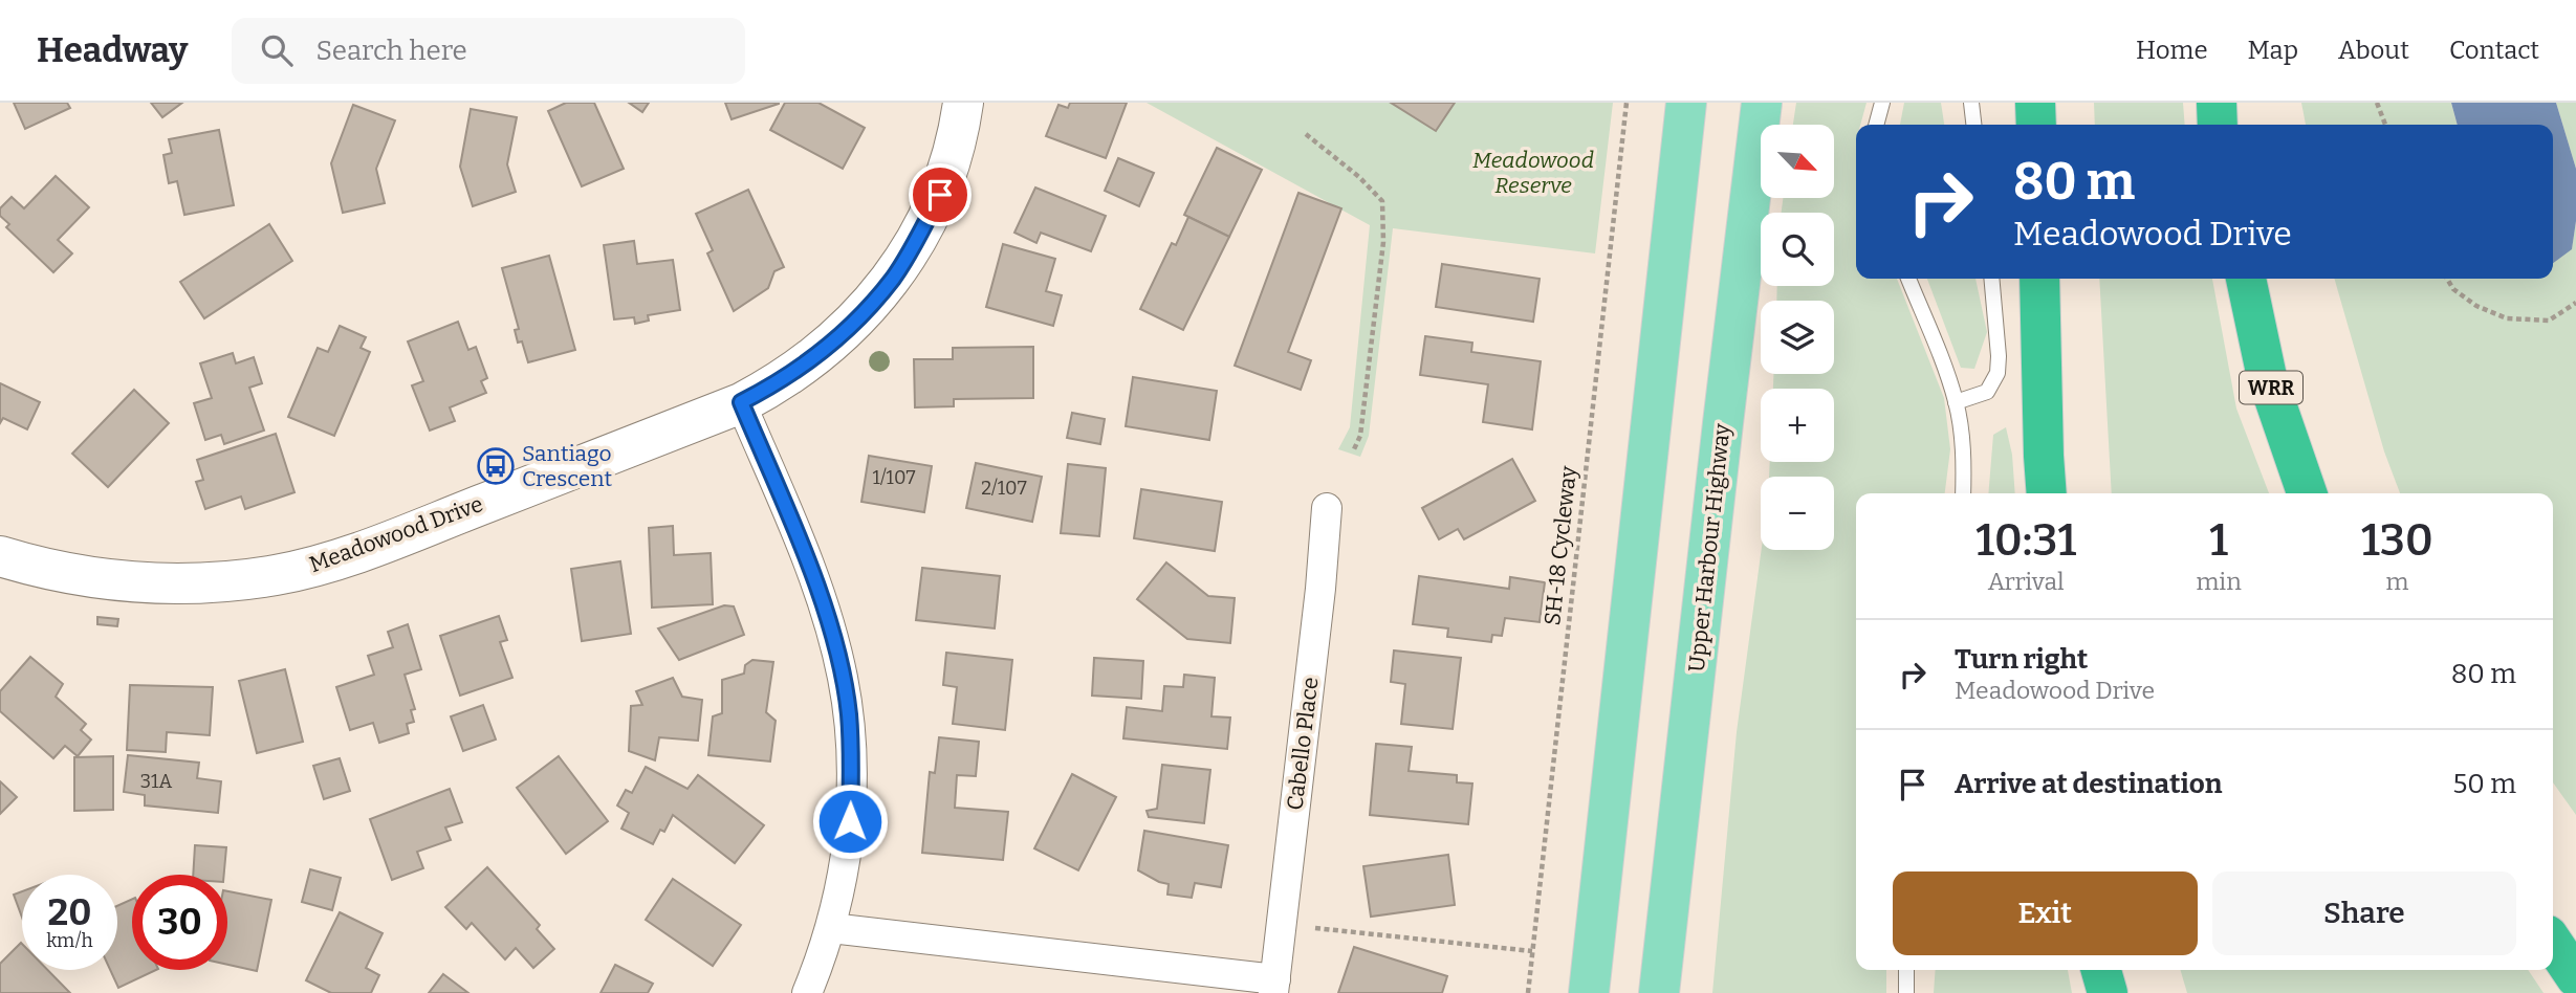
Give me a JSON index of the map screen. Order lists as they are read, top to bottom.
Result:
{
  "streets": {
    "highway": ["WRR"],
    "main road": ["Upper Harbour Highway"],
    "street": ["Meadowood Drive", "Cabello Place"],
    "path": ["SH-18 Cycleway"]
  },
  "parks": ["Meadowood Reserve"],
  "places": {
    "bus stop": ["Santiago Crescent"]
  },
  "house_numbers": ["1/107", "2/107", "31A"],
  "north": "bottom right",
  "page": {
    "header": "Headway",
    "search": "Search here",
    "nav": [
      "Home",
      "Map",
      "About",
      "Contact"
    ],
    "map_buttons": ["+", "−"],
    "turn": ["80 m", "Meadowood Drive"],
    "eta": [
      "10:31",
      "Arrival",
      "1",
      "min",
      "130",
      "m"
    ],
    "list": [
      {
        "name": "Turn right",
        "note": "Meadowood Drive",
        "value": "80 m"
      },
      {
        "name": "Arrive at destination",
        "value": "50 m"
      }
    ],
    "buttons": ["Exit", "Share"],
    "speed": "20 km/h",
    "limit": "30"
  }
}
